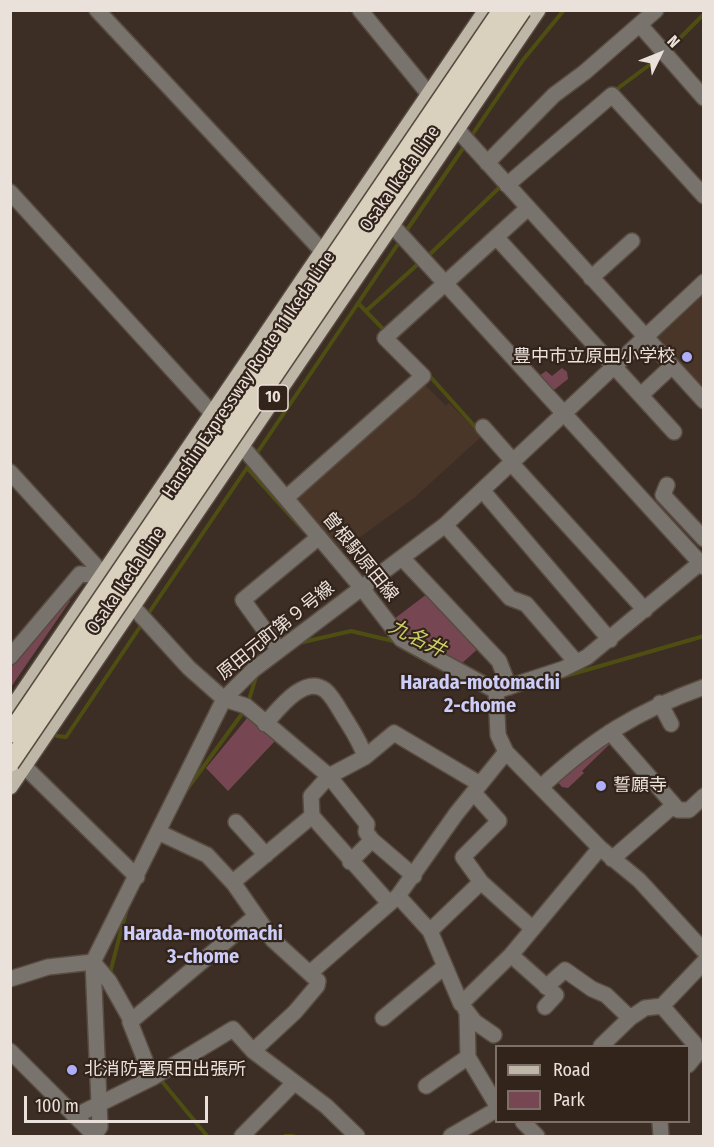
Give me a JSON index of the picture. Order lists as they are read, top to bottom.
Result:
{
  "streets": {
    "highway": ["Hanshin Expressway Route 11 Ikeda Line"],
    "main road": ["Osaka Ikeda Line", "10"],
    "street": ["曽根駅原田線", "原田元町第９号線"]
  },
  "crossings": [
    ["Osaka Ikeda Line", "Hanshin Expressway Route 11 Ikeda Line"],
    ["Osaka Ikeda Line", "曽根駅原田線"],
    ["曽根駅原田線", "原田元町第９号線"]
  ],
  "districts": ["Harada-motomachi 2-chome", "Harada-motomachi 3-chome"],
  "water": ["九名井"],
  "places": ["豊中市立原田小学校", "誓願寺", "北消防署原田出張所"],
  "legend": ["Road", "Park"],
  "scale_bar": "100 m",
  "north": "top right"
}
